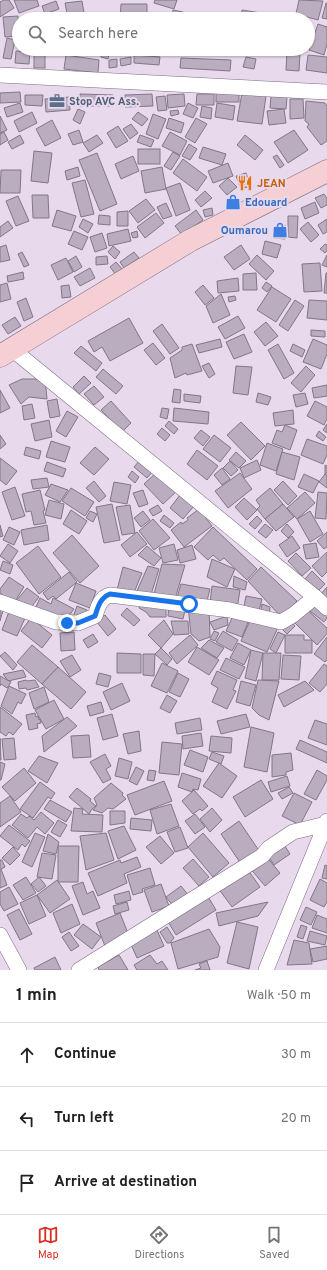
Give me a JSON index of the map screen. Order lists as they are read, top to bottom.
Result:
{
  "places": {
    "office": ["Stop AVC Ass."],
    "restaurant": ["JEAN"],
    "shop": ["Edouard", "Oumarou"]
  },
  "page": {
    "search": "Search here",
    "heading": ["1 min", "Walk · 50 m"],
    "list": [
      ["Continue", "30 m"],
      ["Turn left", "20 m"],
      "Arrive at destination"
    ],
    "nav": ["Map", "Directions", "Saved"]
  }
}
